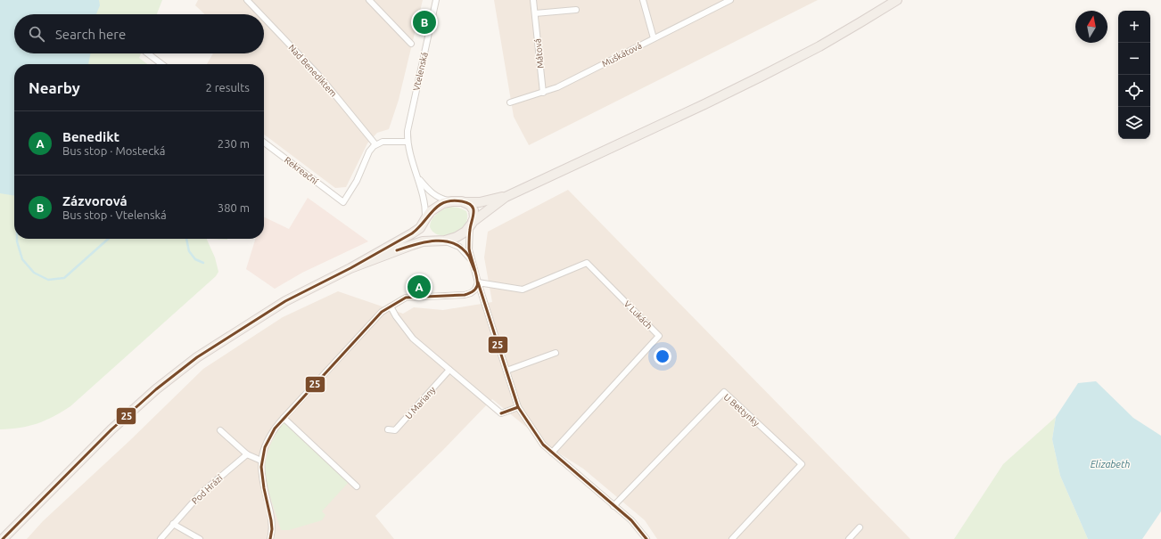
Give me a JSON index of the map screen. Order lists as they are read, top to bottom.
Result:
{
  "streets": {
    "street": [
      "Mátová",
      "Muškátová",
      "Nad Benediktem",
      "Vtelenská",
      "Rekreační",
      "V Lukách",
      "U Mariany",
      "U Bettynky",
      "Pod Hrází"
    ]
  },
  "crossings": [
    ["Mátová", "Muškátová"],
    ["Nad Benediktem", "Rekreační"]
  ],
  "water": ["Elizabeth"],
  "lines": ["transit line 25"],
  "north": "top",
  "page": {
    "pins": ["B", "A"],
    "map_buttons": ["+", "−"],
    "search": "Search here",
    "heading": ["Nearby", "2 results"],
    "list": [
      {
        "mark": "A",
        "name": "Benedikt",
        "note": "Bus stop · Mostecká",
        "value": "230 m"
      },
      {
        "mark": "B",
        "name": "Zázvorová",
        "note": "Bus stop · Vtelenská",
        "value": "380 m"
      }
    ]
  }
}
